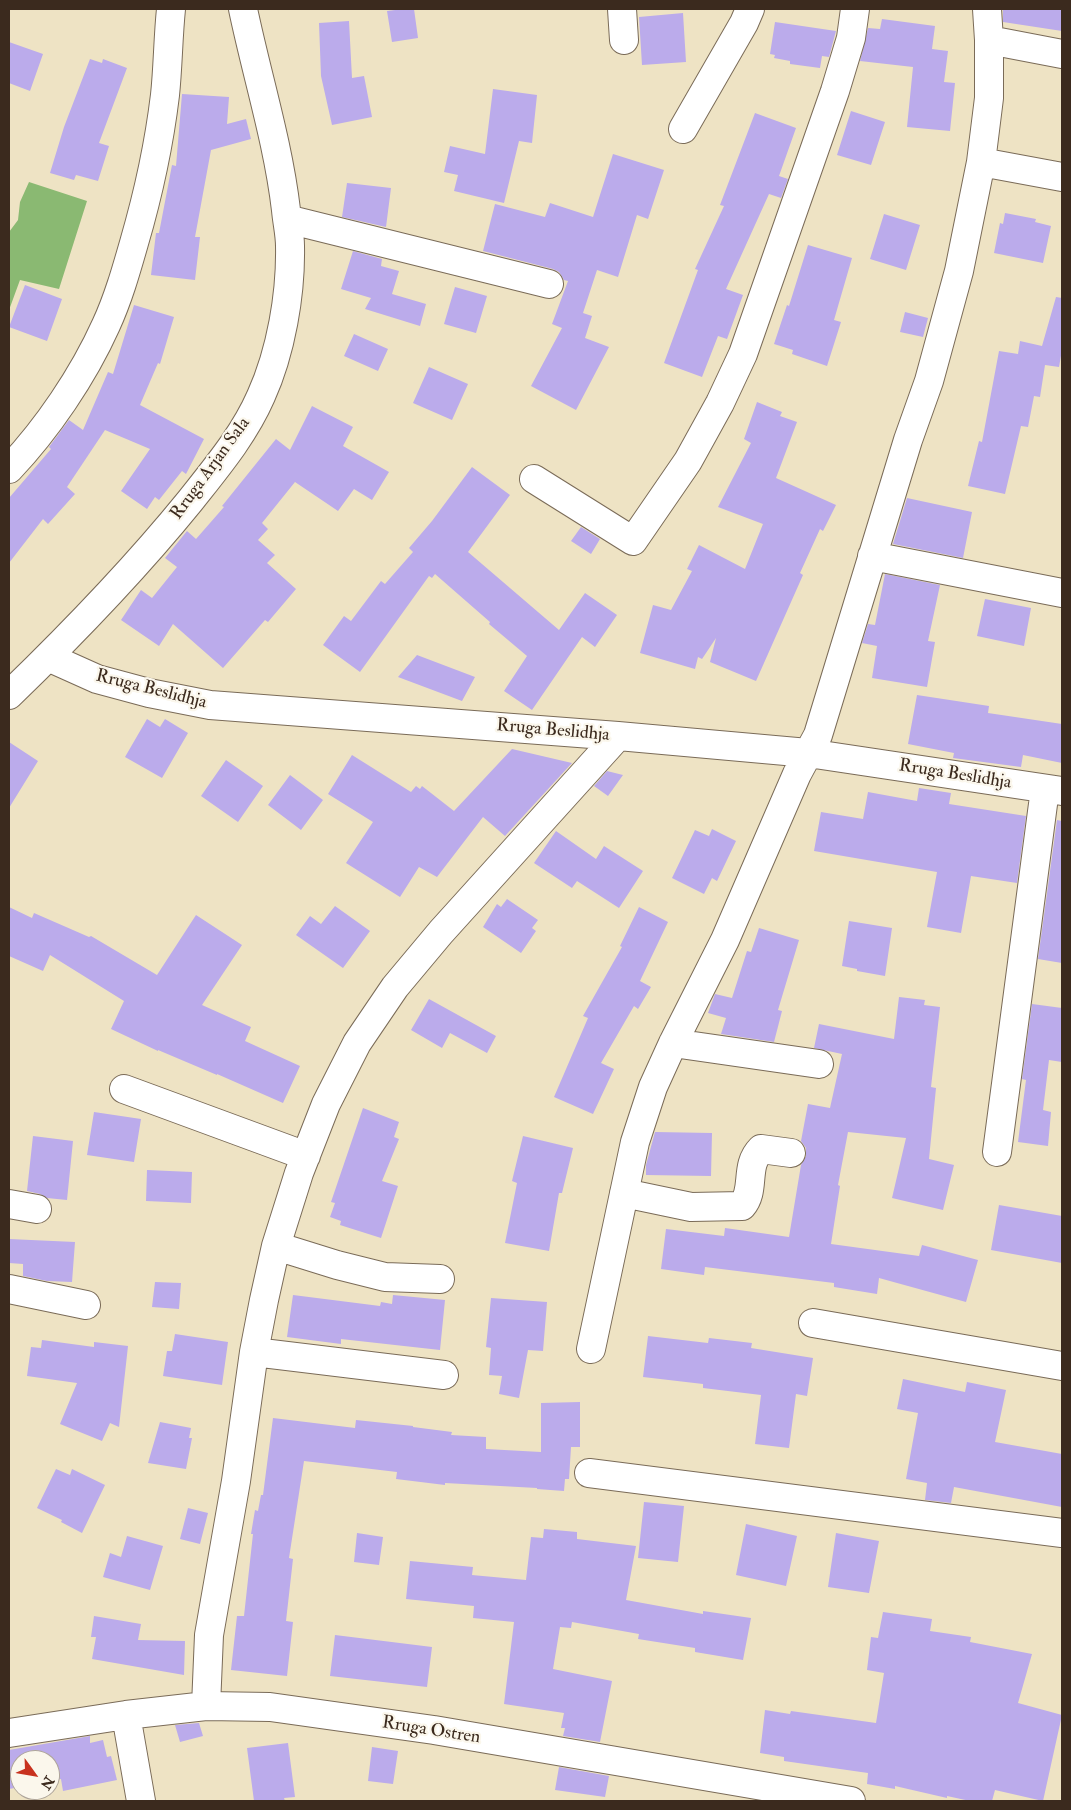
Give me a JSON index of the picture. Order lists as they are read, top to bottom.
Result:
{
  "streets": {
    "street": ["Rruga Arjan Sala", "Rruga Beslidhja", "Rruga Ostren"]
  },
  "crossings": [
    ["Rruga Arjan Sala", "Rruga Beslidhja"]
  ],
  "north": "bottom right"
}
